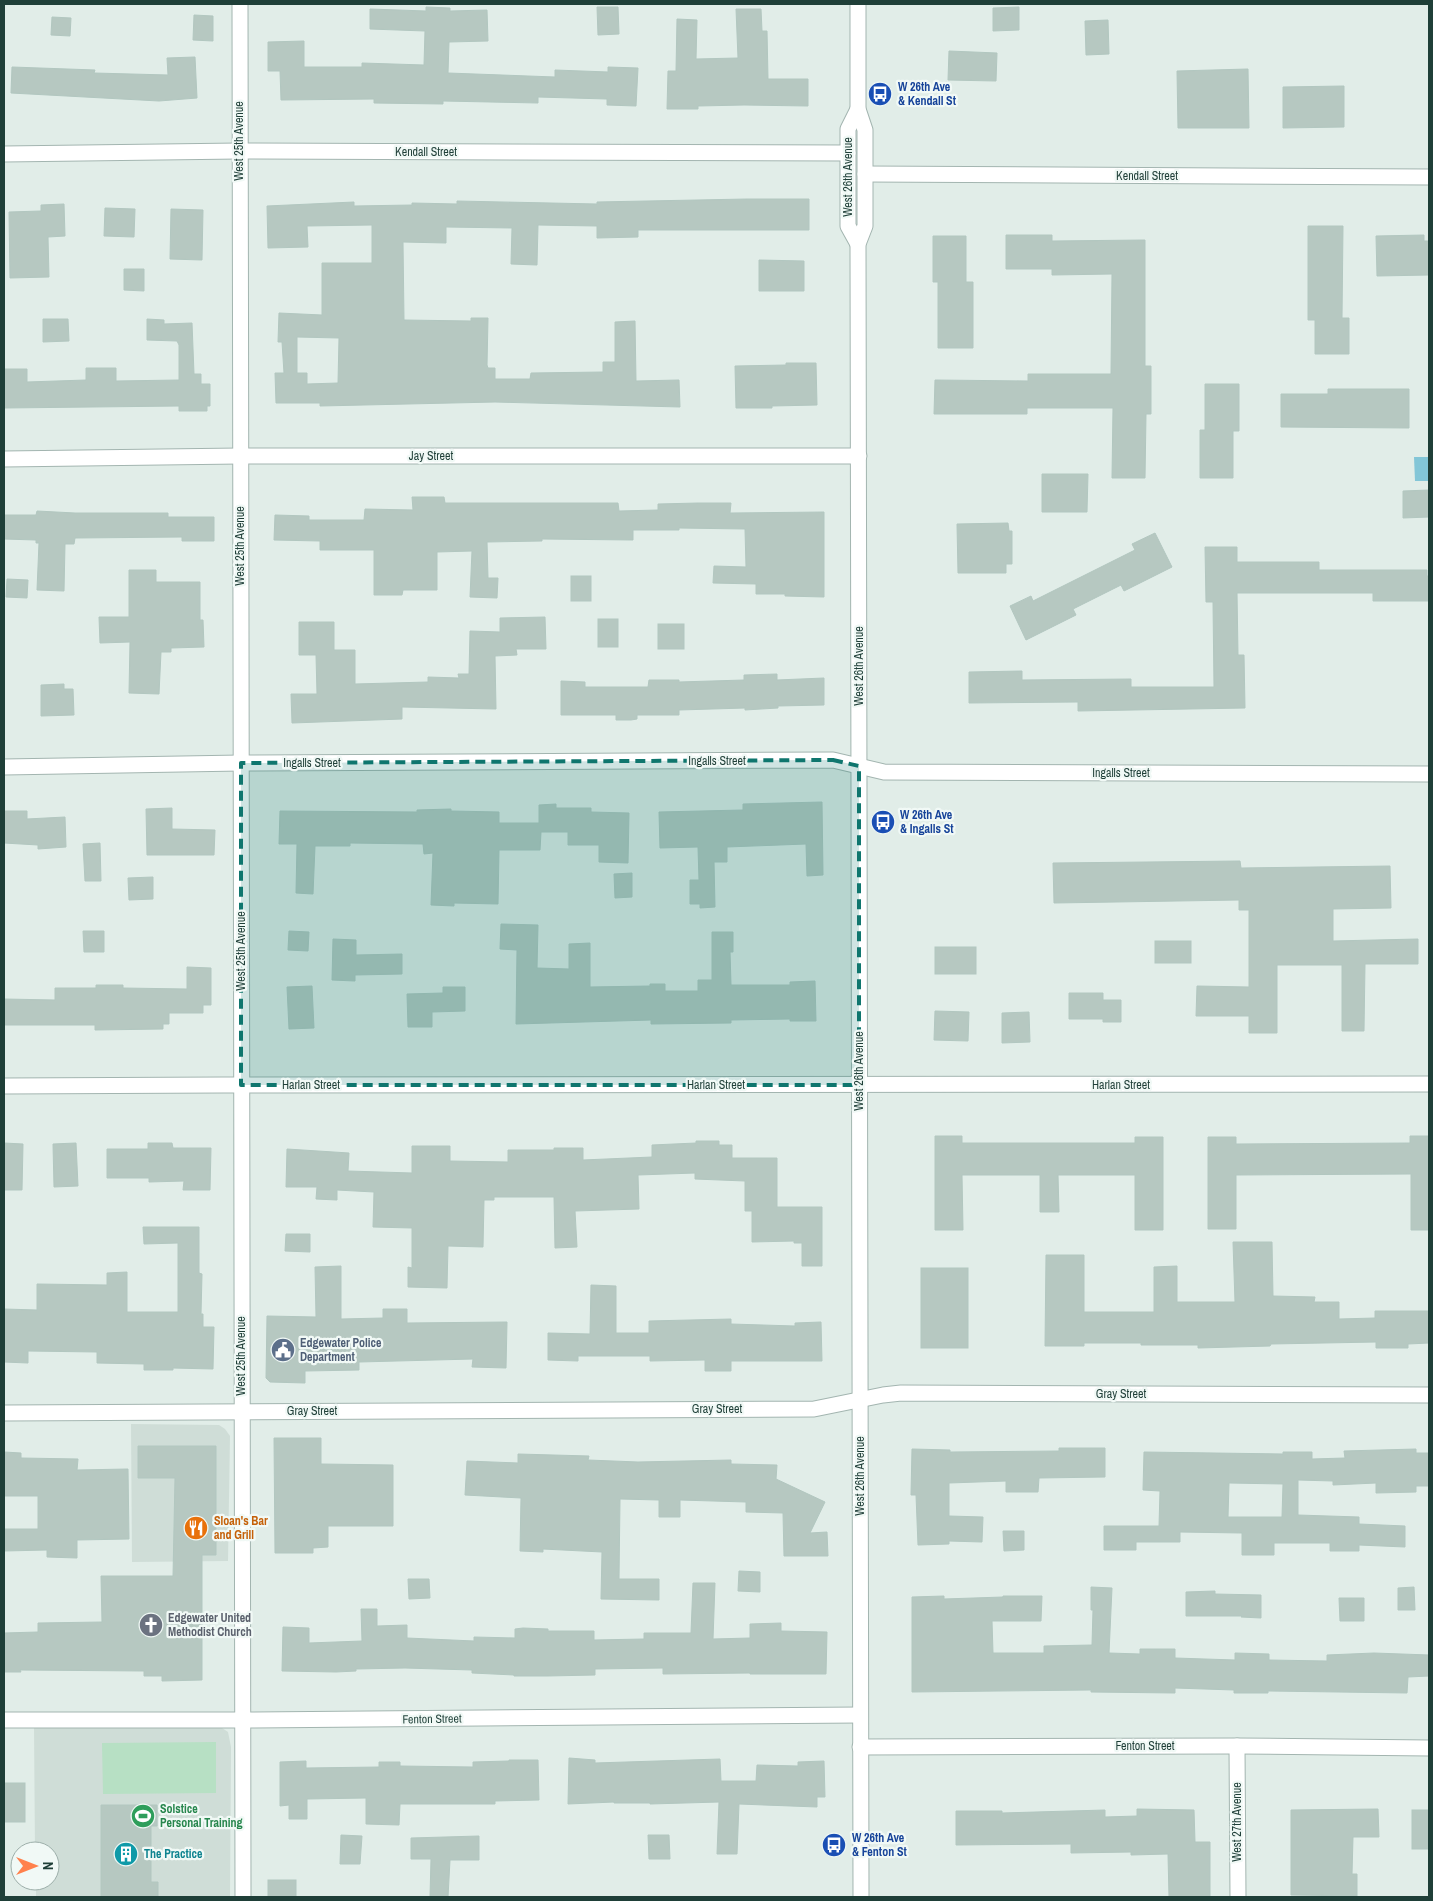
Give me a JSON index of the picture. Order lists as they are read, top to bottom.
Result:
{
  "streets": {
    "street": [
      "West 25th Avenue",
      "Kendall Street",
      "West 26th Avenue",
      "Jay Street",
      "Ingalls Street",
      "Harlan Street",
      "Gray Street",
      "Fenton Street",
      "West 27th Avenue"
    ]
  },
  "crossings": [
    ["West 25th Avenue", "Kendall Street"],
    ["West 25th Avenue", "Jay Street"],
    ["West 25th Avenue", "Ingalls Street"],
    ["West 25th Avenue", "Harlan Street"],
    ["West 25th Avenue", "Gray Street"],
    ["West 25th Avenue", "Fenton Street"],
    ["Kendall Street", "West 26th Avenue"],
    ["West 26th Avenue", "Jay Street"],
    ["West 26th Avenue", "Ingalls Street"],
    ["West 26th Avenue", "Harlan Street"],
    ["West 26th Avenue", "Gray Street"],
    ["West 26th Avenue", "Fenton Street"],
    ["Fenton Street", "West 27th Avenue"]
  ],
  "places": {
    "bus stop": ["W 26th Ave & Kendall St", "W 26th Ave & Ingalls St", "W 26th Ave & Fenton St"],
    "public building": ["Edgewater Police Department"],
    "restaurant": ["Sloan's Bar and Grill"],
    "church": ["Edgewater United Methodist Church"],
    "sports": ["Solstice Personal Training"],
    "building": ["The Practice"]
  },
  "north": "right"
}
